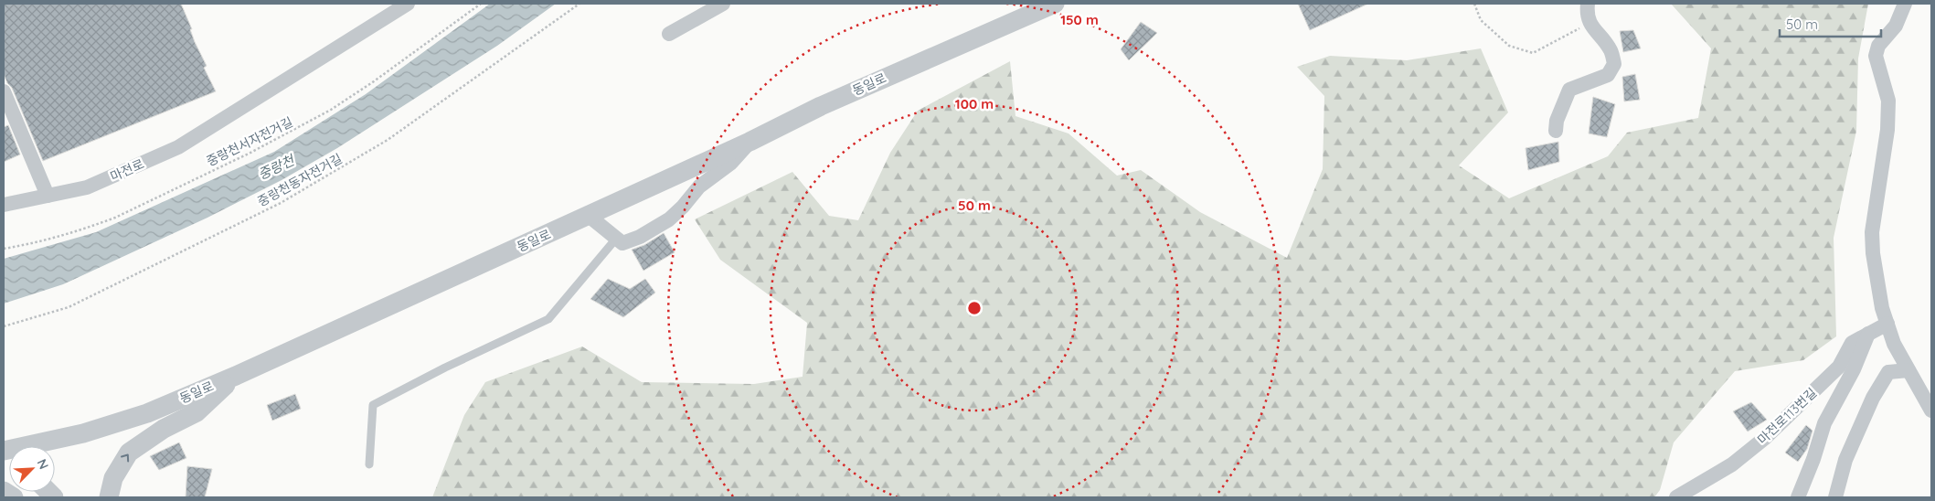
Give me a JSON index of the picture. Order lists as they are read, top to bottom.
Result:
{
  "streets": {
    "street": ["동일로", "마전로", "마전로113번길"],
    "path": ["중랑천서자전거길", "중랑천동자전거길"]
  },
  "water": ["중랑천"],
  "scale_bar": "50 m",
  "north": "top right",
  "rings": ["150 m", "100 m", "50 m"]
}
